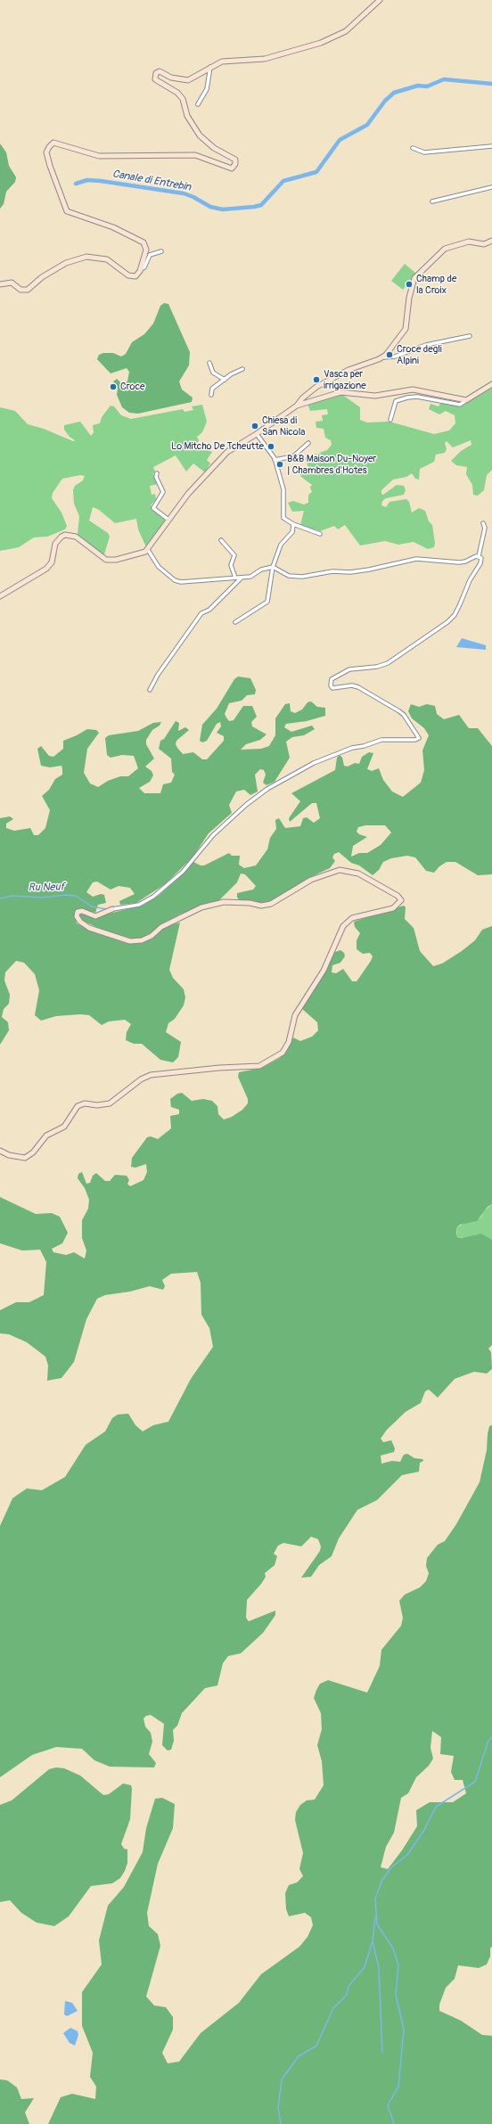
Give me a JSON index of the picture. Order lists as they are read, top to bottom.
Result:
{
  "water": ["Canale di Entrebin", "Ru Neuf"],
  "places": [
    "Champ de la Croix",
    "Croce degli Alpini",
    "Vasca per irrigazione",
    "Croce",
    "Chiesa di San Nicola",
    "Lo Mitcho De Tcheutte",
    "B&B Maison Du-Noyer | Chambres d'Hotes"
  ]
}
